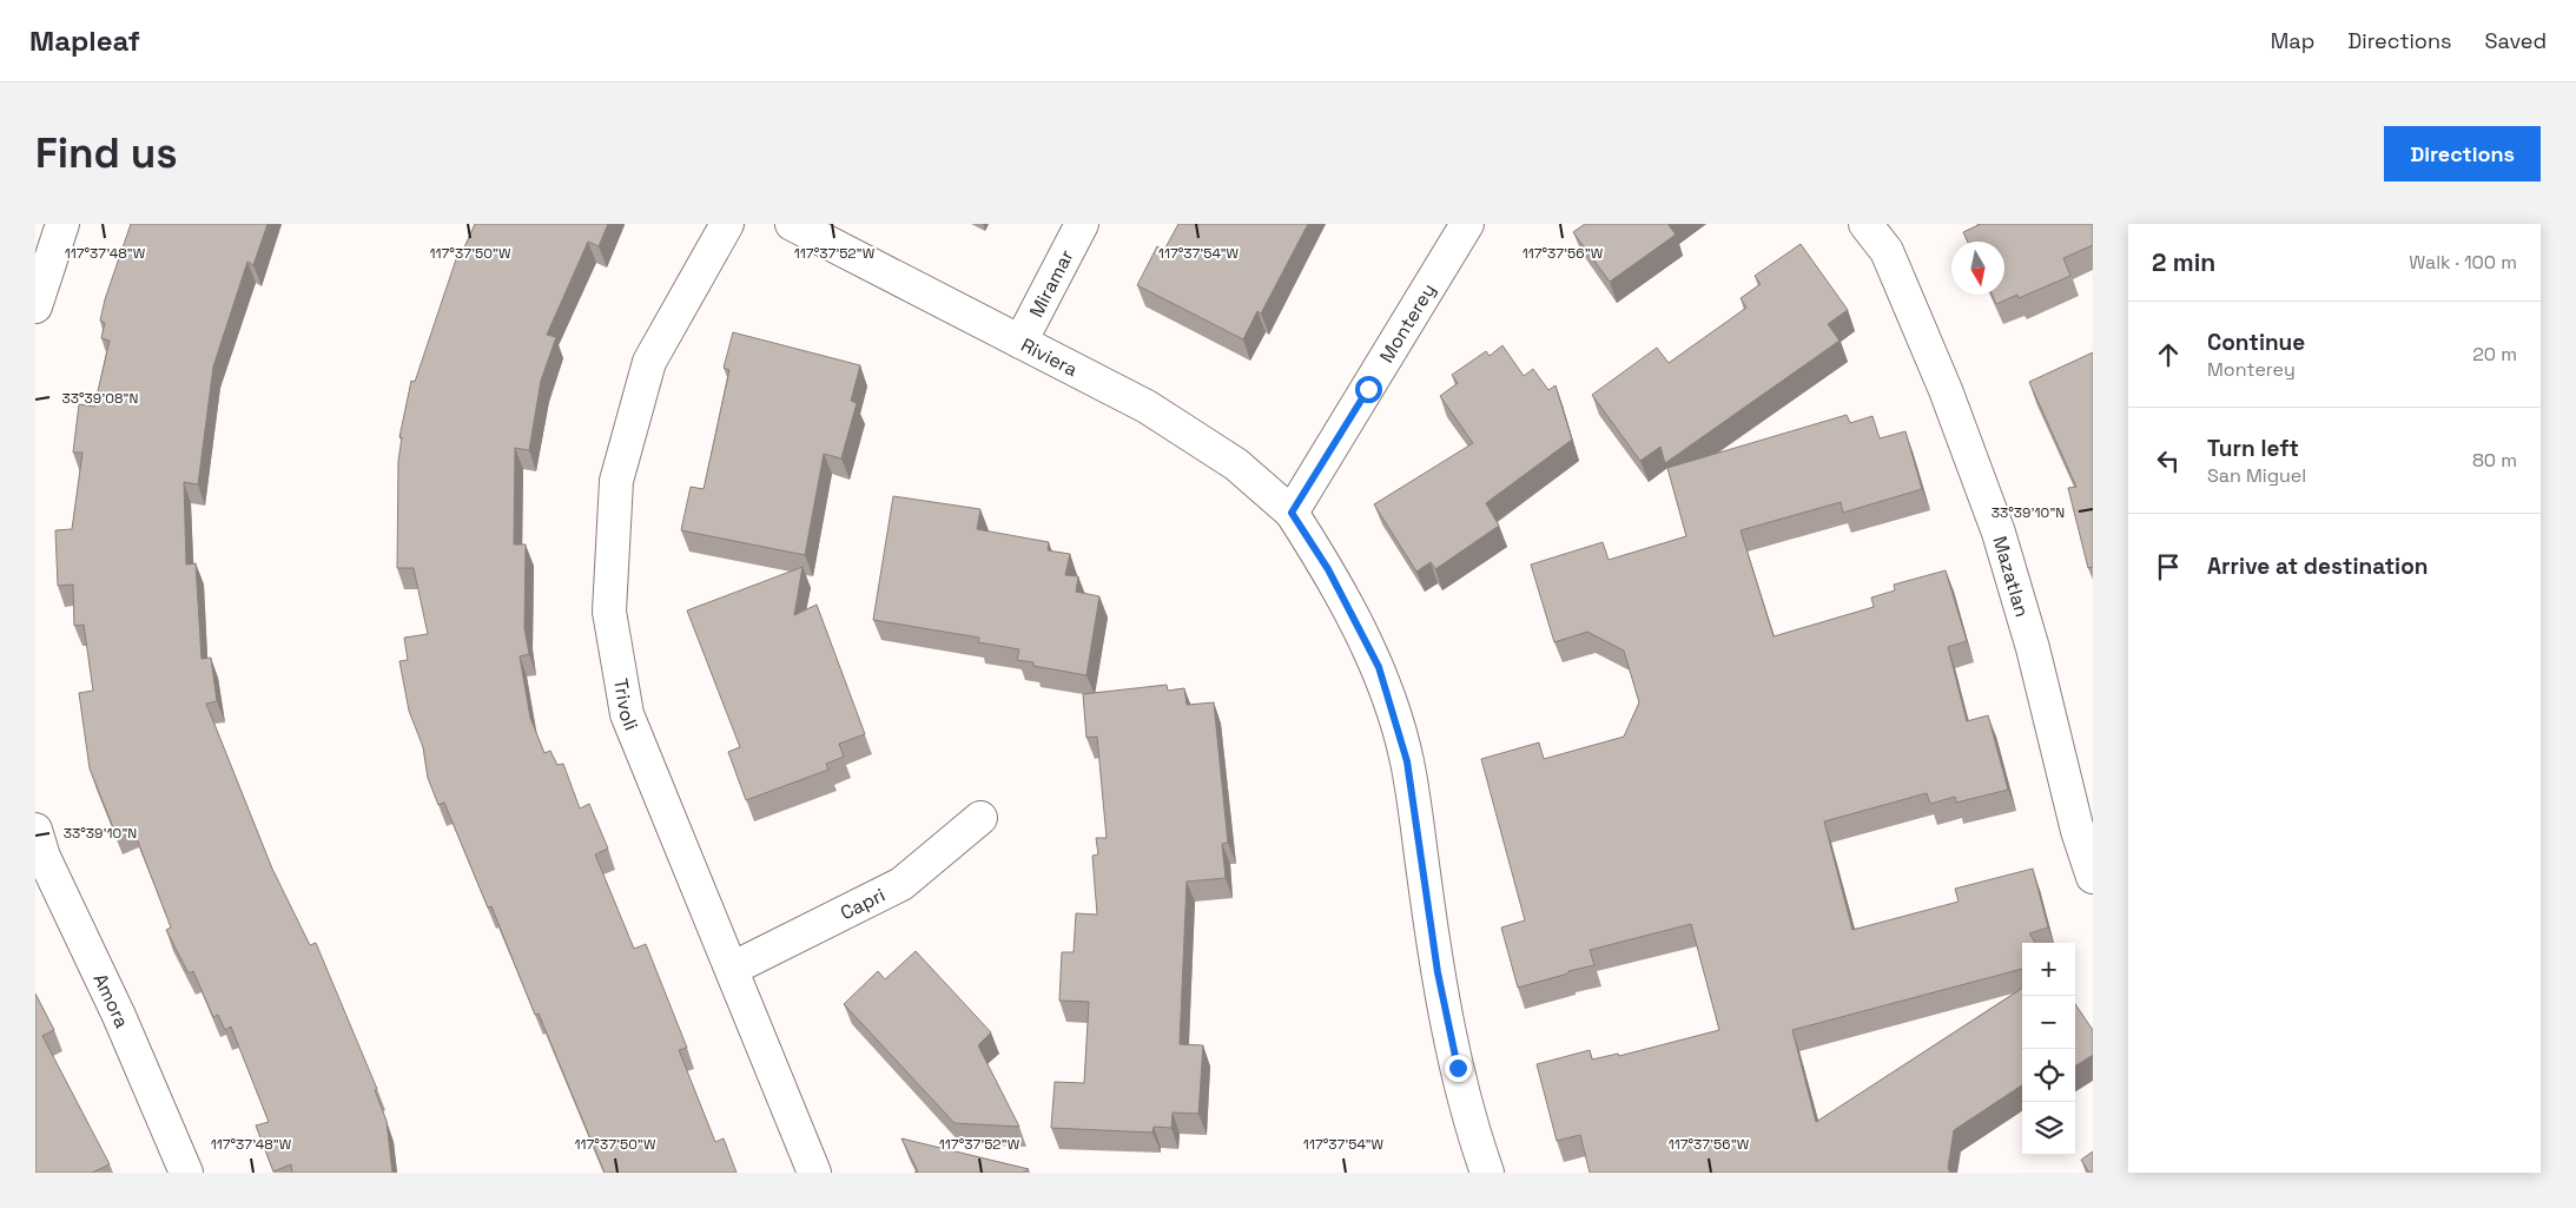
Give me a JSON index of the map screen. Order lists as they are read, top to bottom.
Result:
{
  "streets": {
    "street": [
      "Miramar",
      "Monterey",
      "Riviera",
      "Mazatlan",
      "Trivoli",
      "Capri",
      "Amora"
    ]
  },
  "crossings": [
    ["Miramar", "Riviera"],
    ["Monterey", "Riviera"],
    ["Trivoli", "Capri"]
  ],
  "north": "bottom",
  "page": {
    "header": "Mapleaf",
    "nav": ["Map", "Directions", "Saved"],
    "buttons": "Directions",
    "title": "Find us",
    "heading": ["2 min", "Walk · 100 m"],
    "list": [
      ["Continue", "Monterey", "20 m"],
      ["Turn left", "San Miguel", "80 m"],
      "Arrive at destination"
    ],
    "map_buttons": ["+", "−"]
  },
  "coordinates": [
    "117°37'48\"W",
    "117°37'50\"W",
    "117°37'52\"W",
    "117°37'54\"W",
    "117°37'56\"W",
    "33°39'08\"N",
    "33°39'10\"N"
  ]
}
